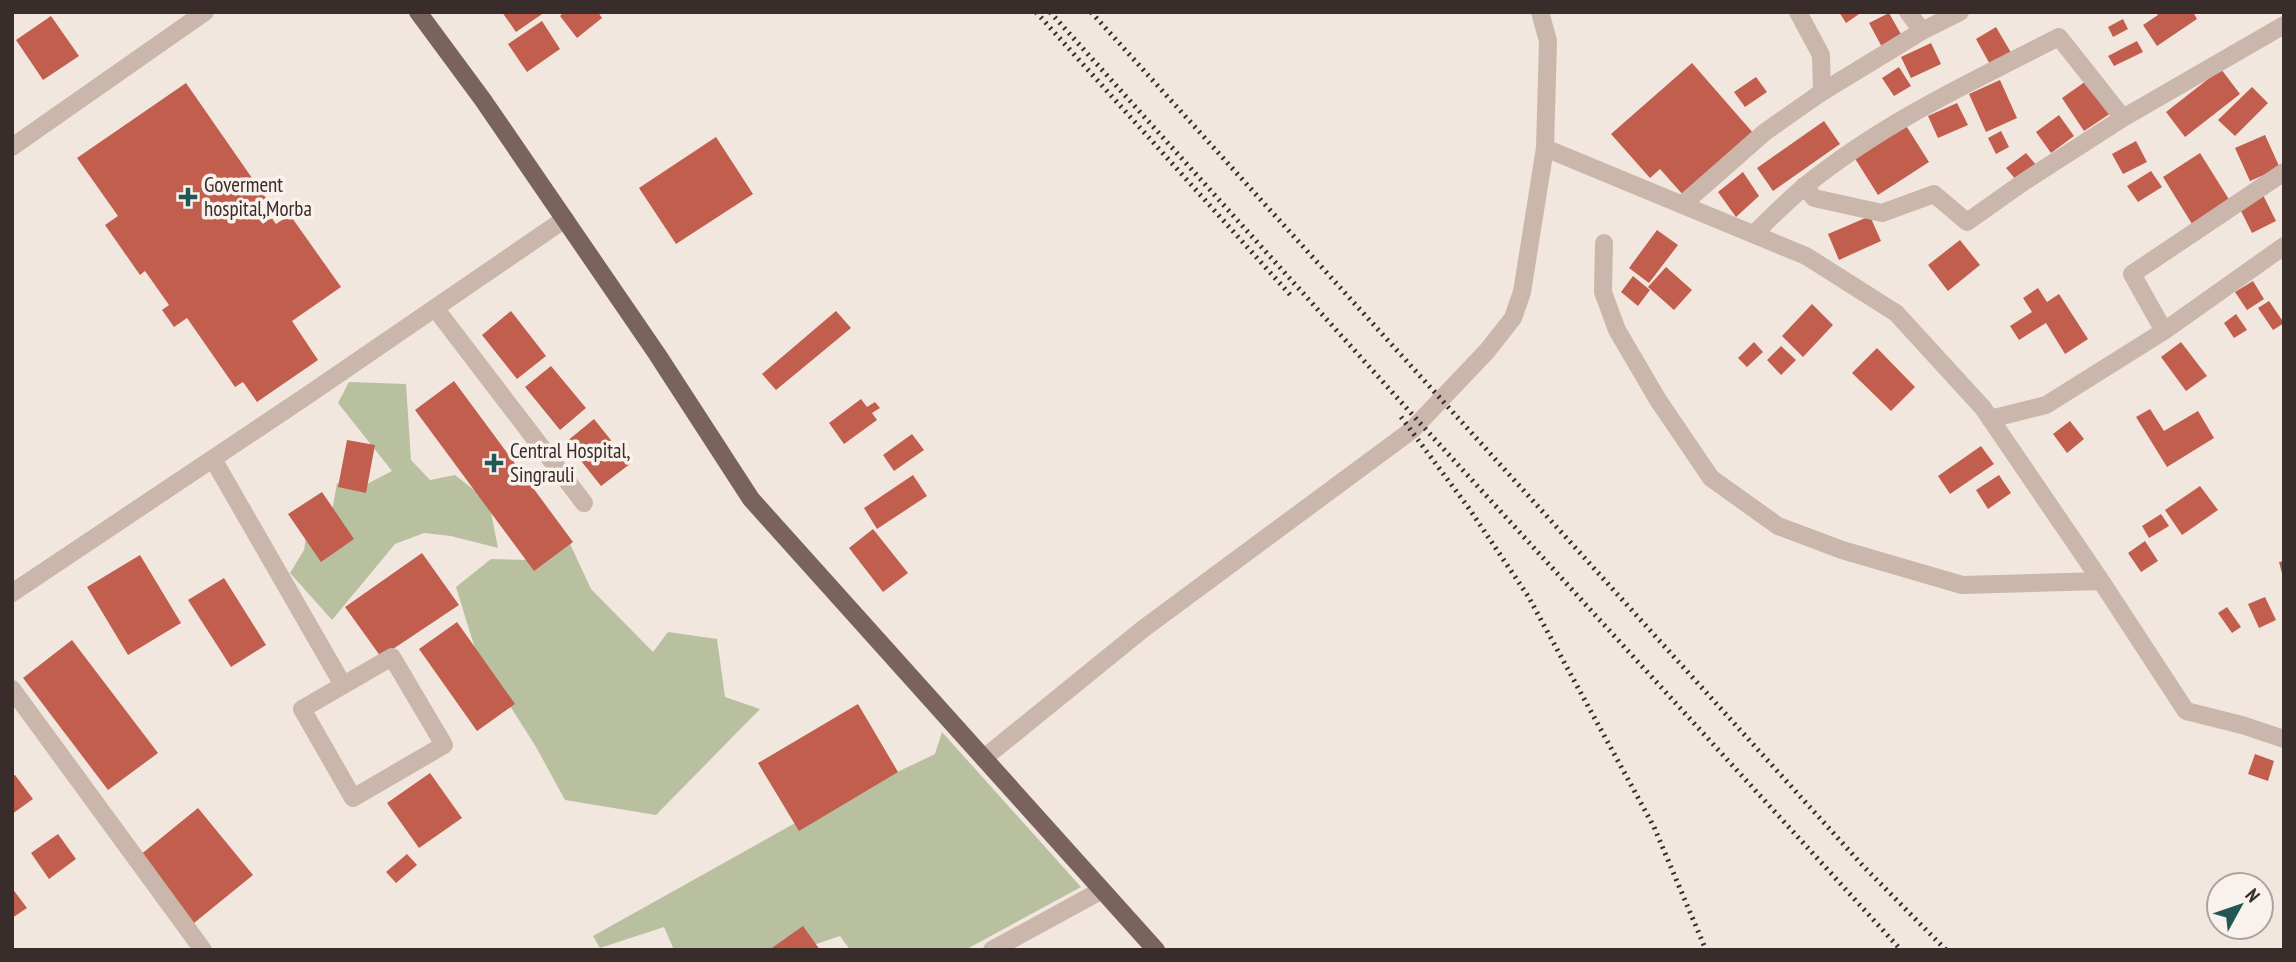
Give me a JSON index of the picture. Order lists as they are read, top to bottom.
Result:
{
  "places": {
    "health": ["Goverment hospital,Morba", "Central Hospital, Singrauli"]
  },
  "north": "top right"
}
